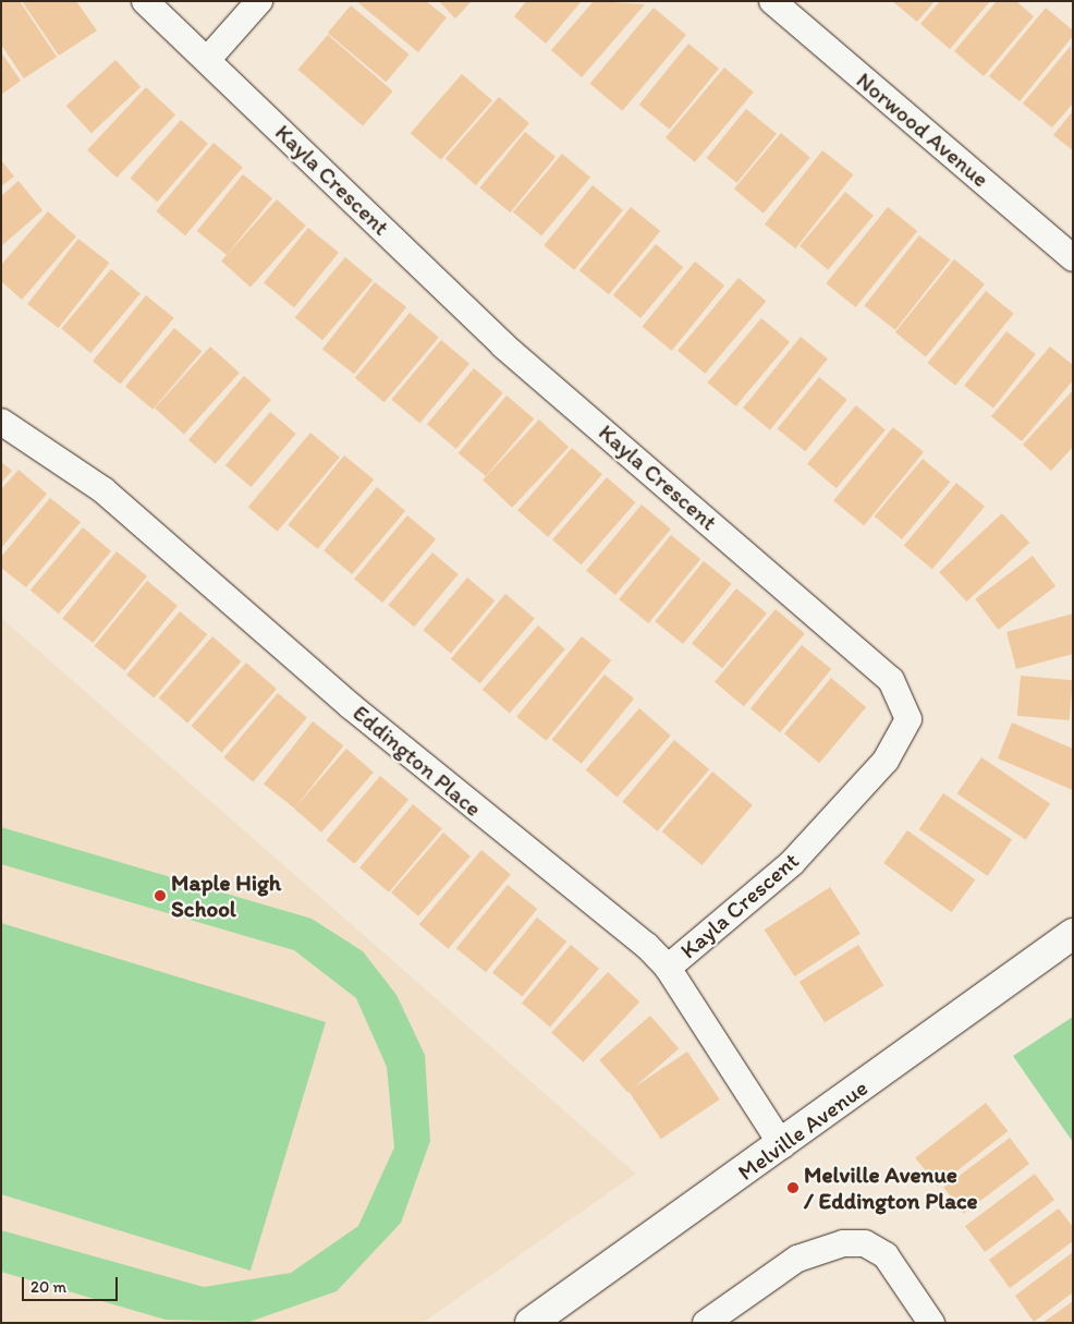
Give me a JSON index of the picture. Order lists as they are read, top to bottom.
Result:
{
  "streets": {
    "street": [
      "Norwood Avenue",
      "Kayla Crescent",
      "Eddington Place",
      "Melville Avenue"
    ]
  },
  "crossings": [
    ["Kayla Crescent", "Eddington Place"],
    ["Eddington Place", "Melville Avenue"]
  ],
  "places": ["Maple High School", "Melville Avenue / Eddington Place"],
  "scale_bar": "20 m"
}
